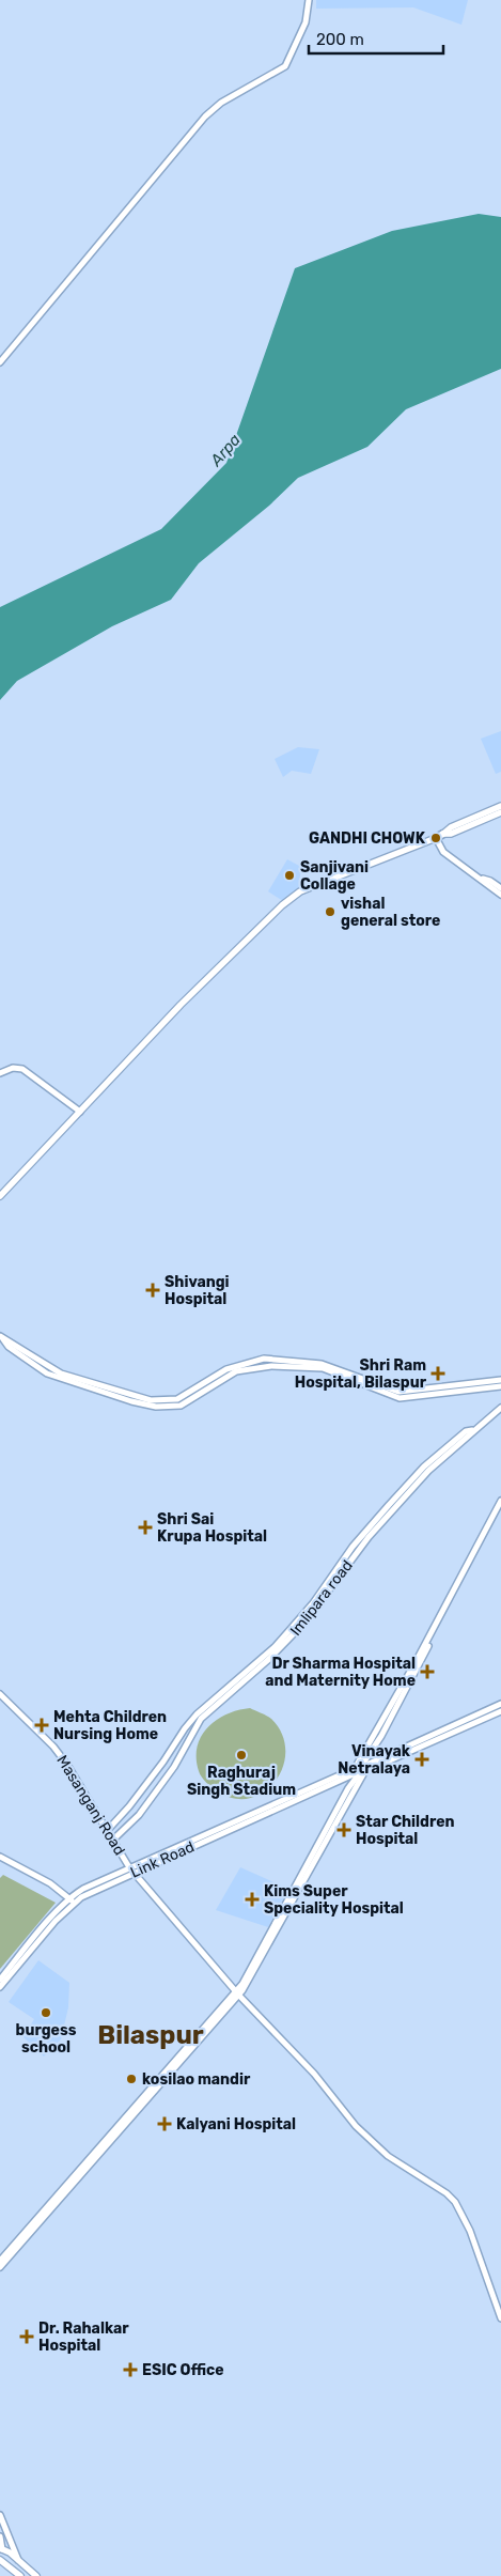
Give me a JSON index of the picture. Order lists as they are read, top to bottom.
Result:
{
  "streets": {
    "street": ["Imlipara road", "Masanganj Road", "Link Road"]
  },
  "crossings": [
    ["Imlipara road", "Masanganj Road"],
    ["Masanganj Road", "Link Road"]
  ],
  "districts": ["Bilaspur"],
  "water": ["Arpa"],
  "places": {
    "other": [
      "GANDHI CHOWK",
      "Sanjivani Collage",
      "vishal general store",
      "Raghuraj Singh Stadium",
      "burgess school",
      "kosilao mandir"
    ],
    "health": [
      "Shivangi Hospital",
      "Shri Ram Hospital, Bilaspur",
      "Shri Sai Krupa Hospital",
      "Dr Sharma Hospital and Maternity Home",
      "Mehta Children Nursing Home",
      "Vinayak Netralaya",
      "Star Children Hospital",
      "Kims Super Speciality Hospital",
      "Kalyani Hospital",
      "Dr. Rahalkar Hospital",
      "ESIC Office"
    ]
  },
  "scale_bar": "200 m"
}
